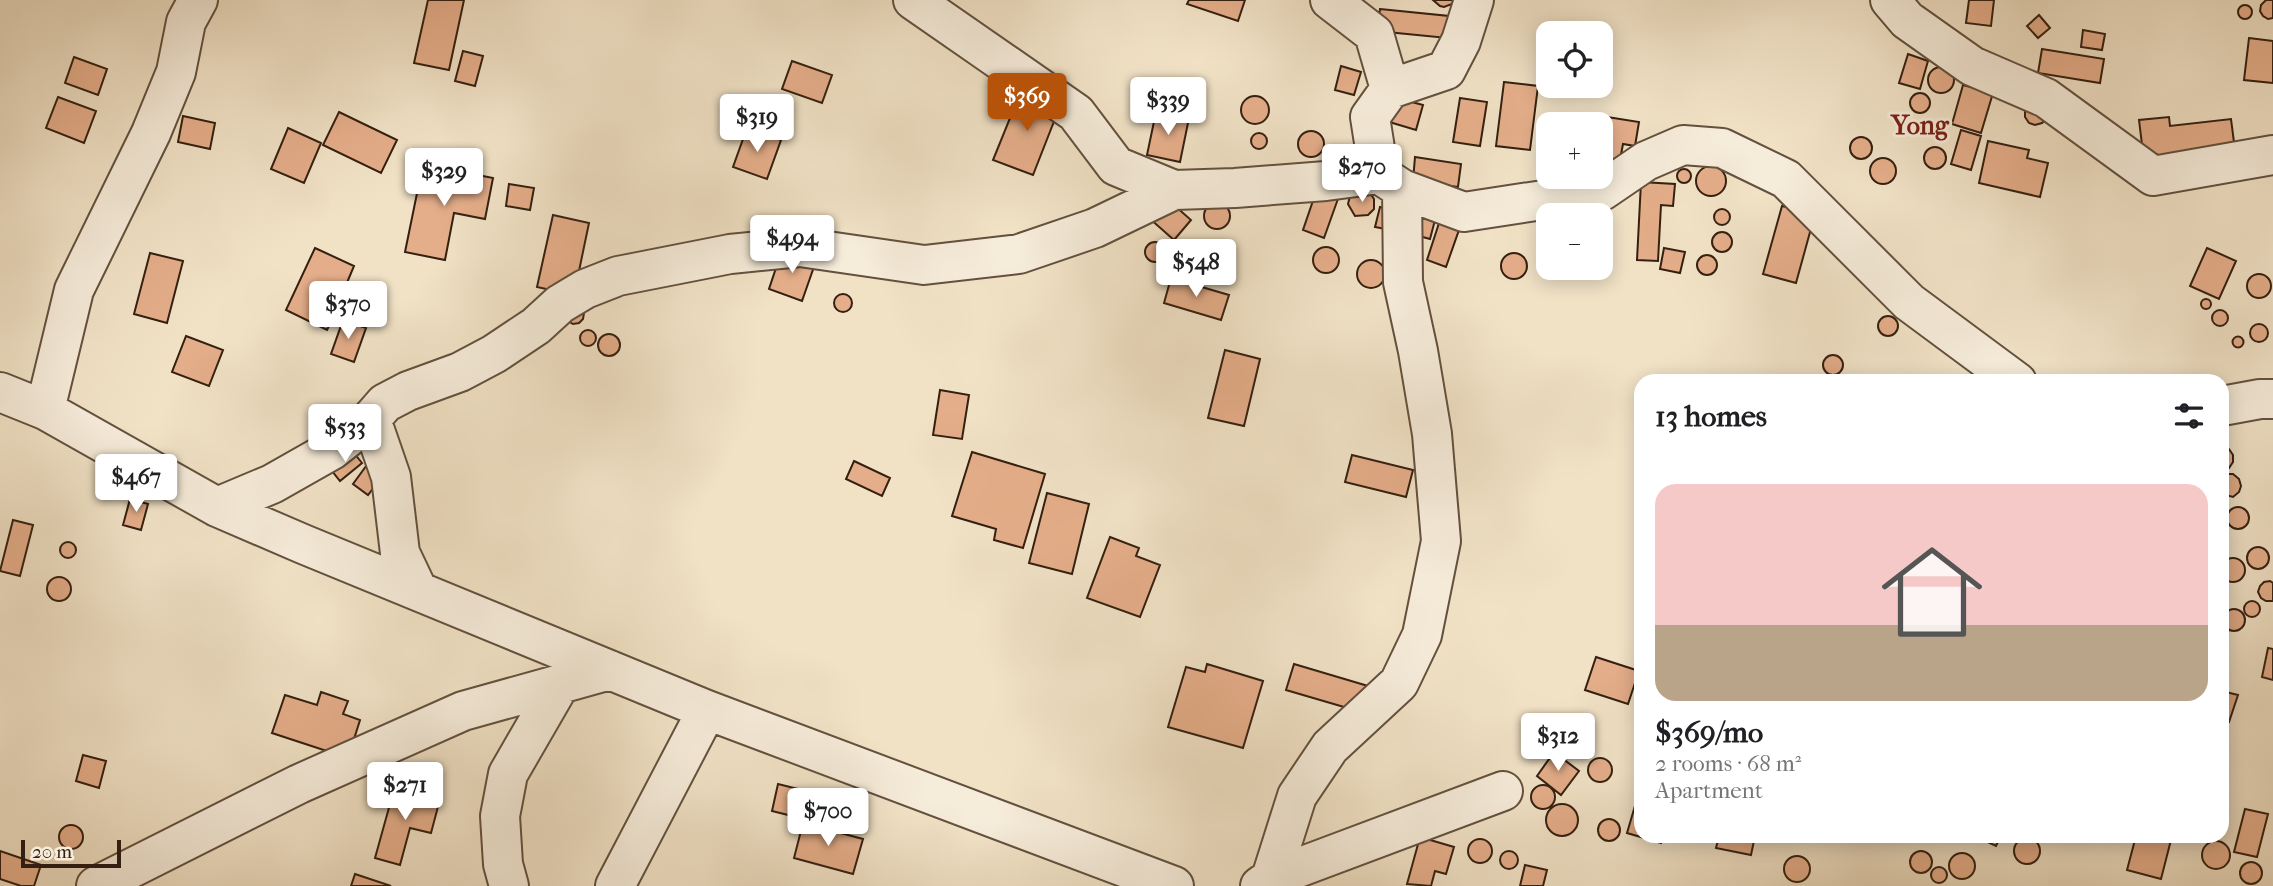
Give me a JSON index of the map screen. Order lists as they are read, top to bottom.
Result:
{
  "districts": ["Yong"],
  "scale_bar": "20 m",
  "page": {
    "map_buttons": ["+", "−"],
    "price": [
      "$369",
      "$339",
      "$319",
      "$270",
      "$329",
      "$494",
      "$548",
      "$370",
      "$533",
      "$467",
      "$312",
      "$271",
      "$700"
    ],
    "heading": "13 homes",
    "list": [
      {
        "name": "$369/mo",
        "note": "2 rooms · 68 m² · Apartment"
      }
    ],
    "scale": "20 m"
  }
}
